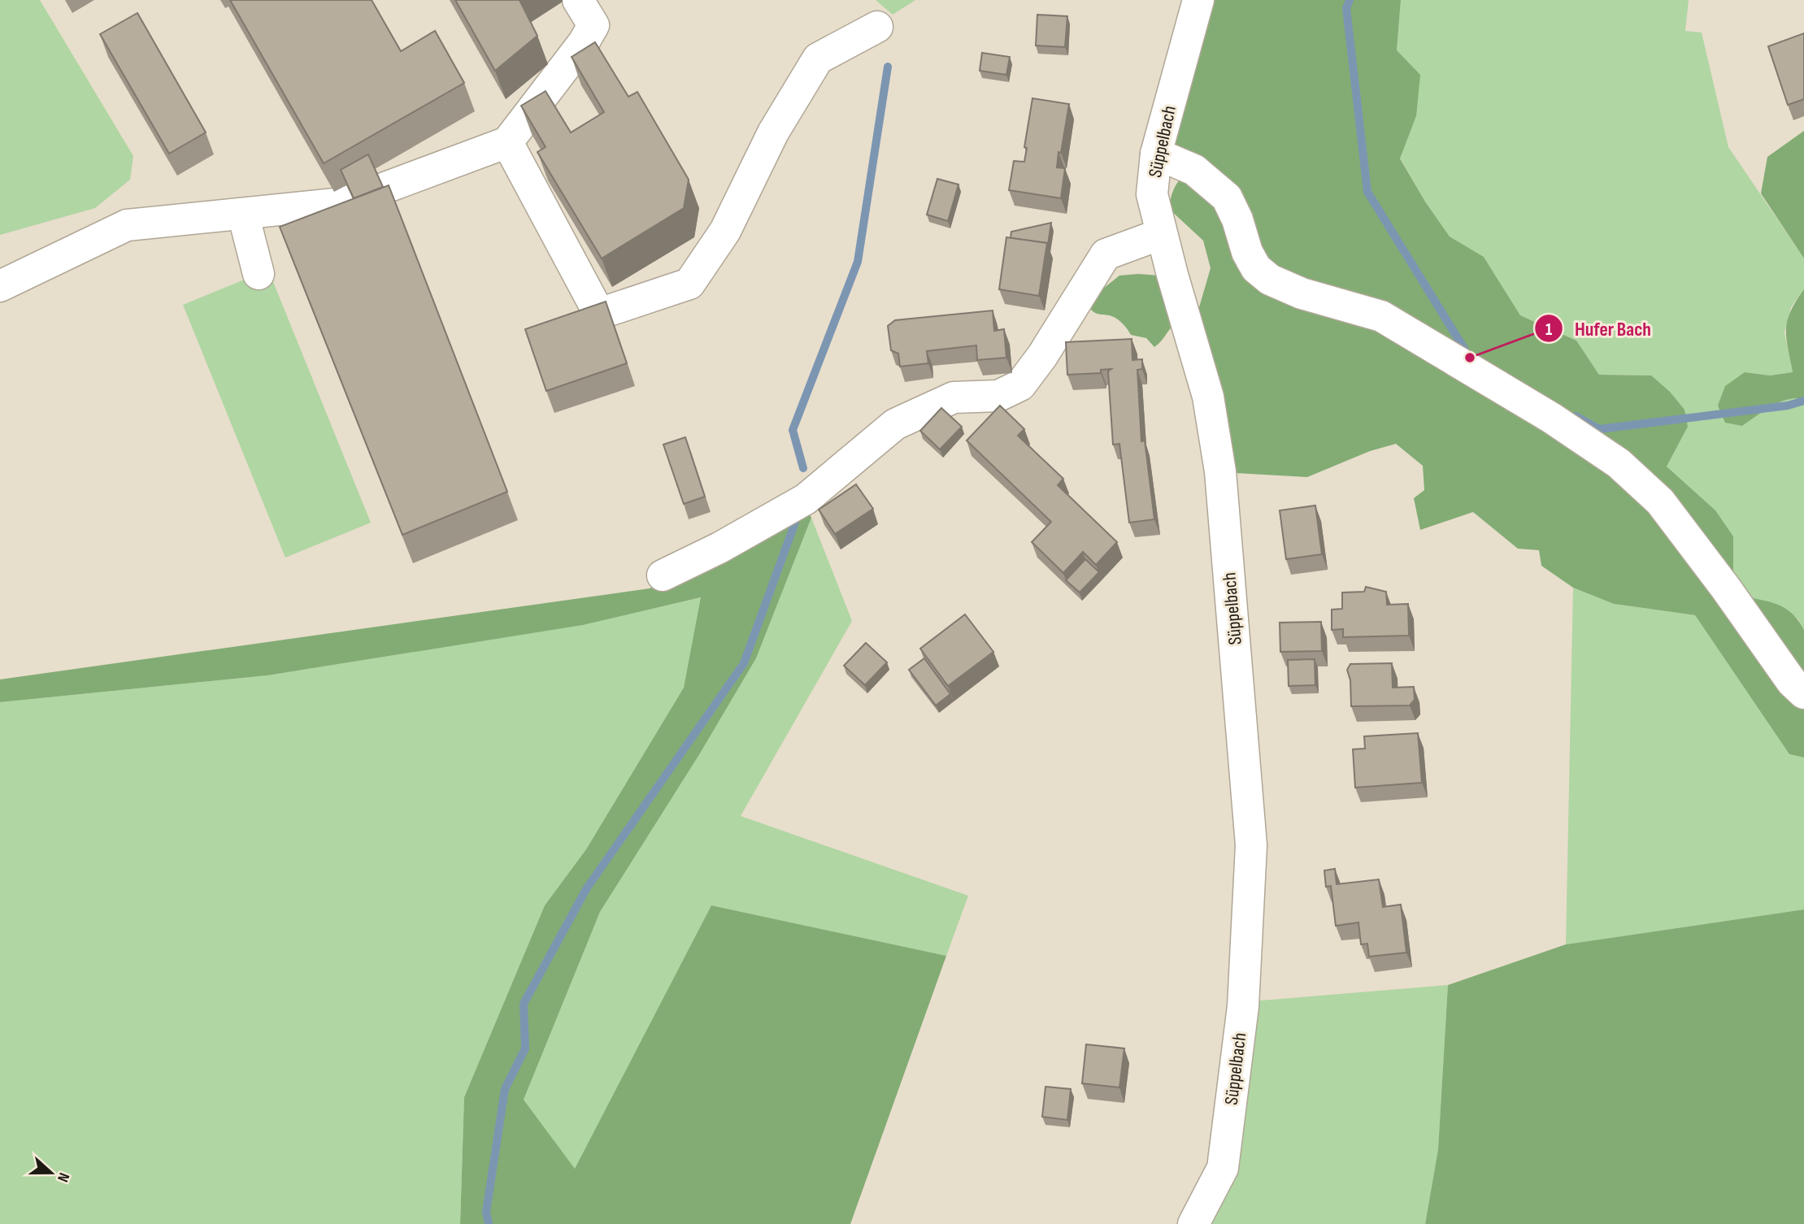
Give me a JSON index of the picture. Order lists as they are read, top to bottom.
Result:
{
  "streets": {
    "street": ["Süppelbach"]
  },
  "places": ["Hufer Bach"],
  "north": "right"
}
